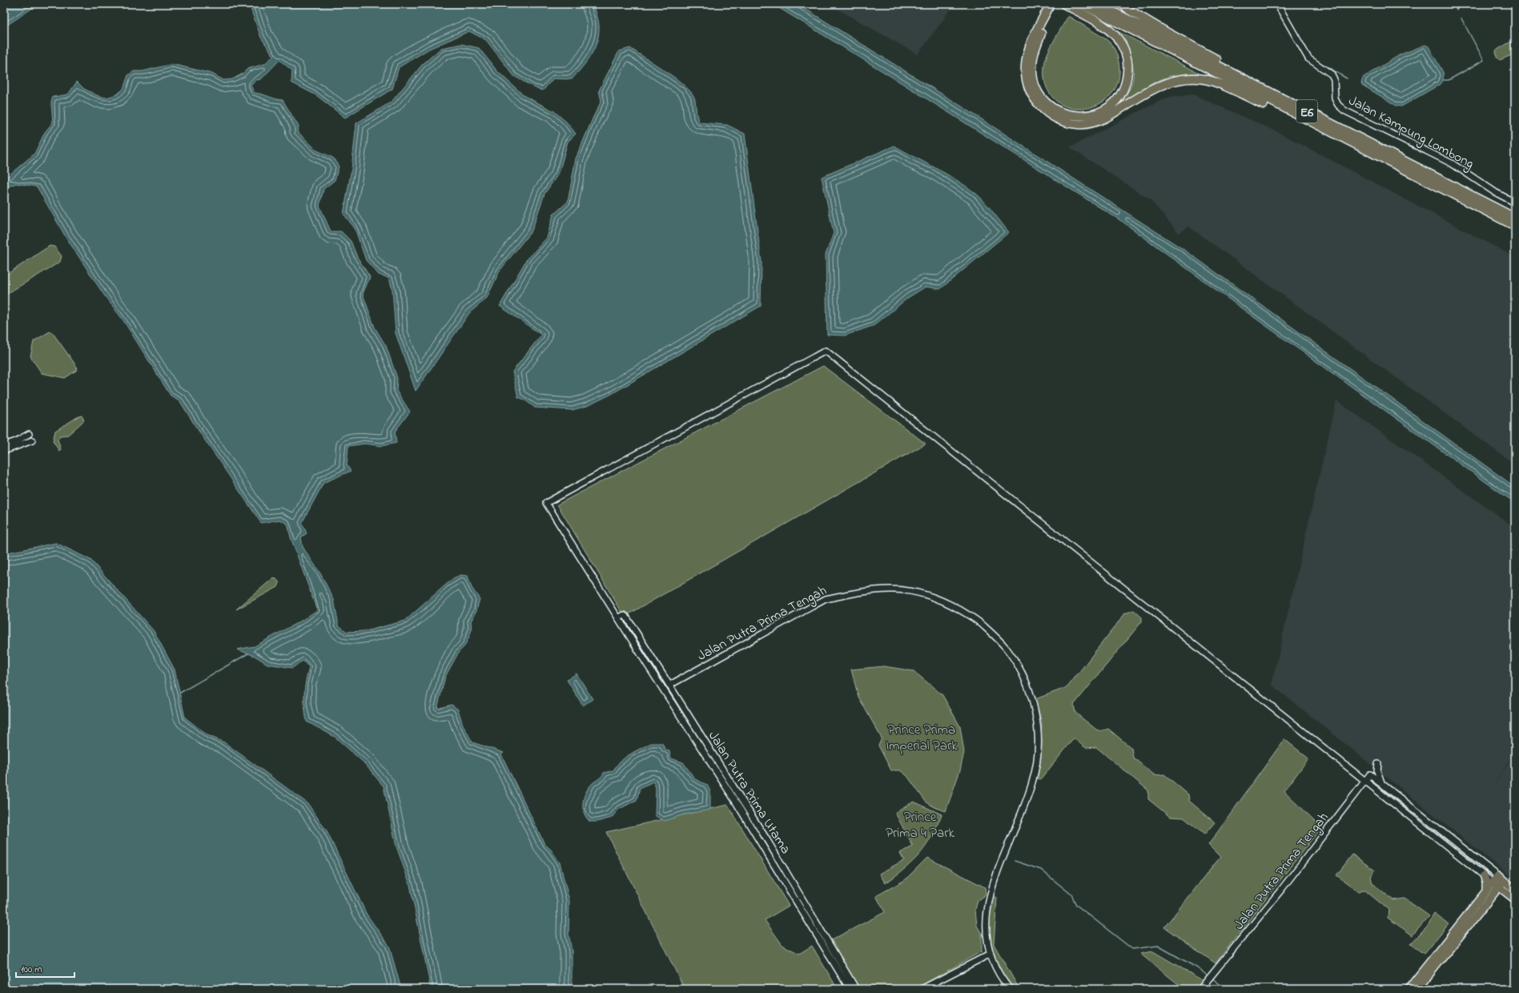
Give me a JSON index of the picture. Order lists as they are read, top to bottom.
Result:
{
  "streets": {
    "highway": ["E6"],
    "street": ["Jalan Kampung Lombong", "Jalan Putra Prima Tengah", "Jalan Putra Prima Utama"]
  },
  "crossings": [
    ["Jalan Putra Prima Tengah", "Jalan Putra Prima Utama"]
  ],
  "parks": ["Prince Prima Imperial Park", "Prince Prima 4 Park"],
  "scale_bar": "100 m"
}
